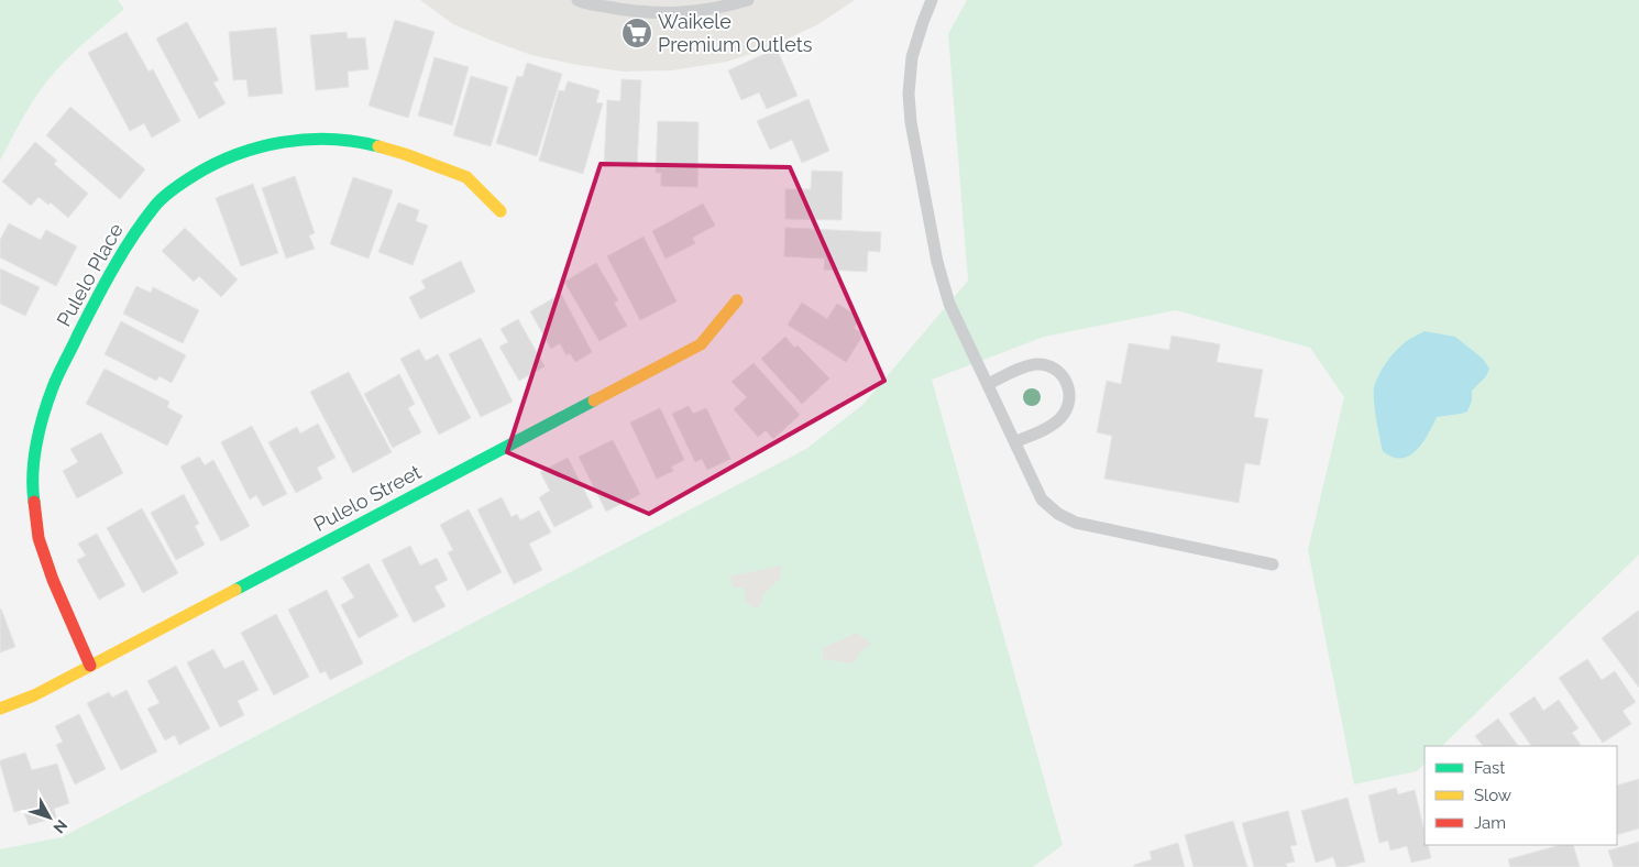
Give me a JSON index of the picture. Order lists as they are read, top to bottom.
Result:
{
  "streets": {
    "street": ["Pulelo Place", "Pulelo Street"]
  },
  "crossings": [
    ["Pulelo Place", "Pulelo Street"]
  ],
  "places": {
    "supermarket": ["Waikele Premium Outlets"]
  },
  "legend": ["Fast", "Slow", "Jam"],
  "north": "bottom right"
}
